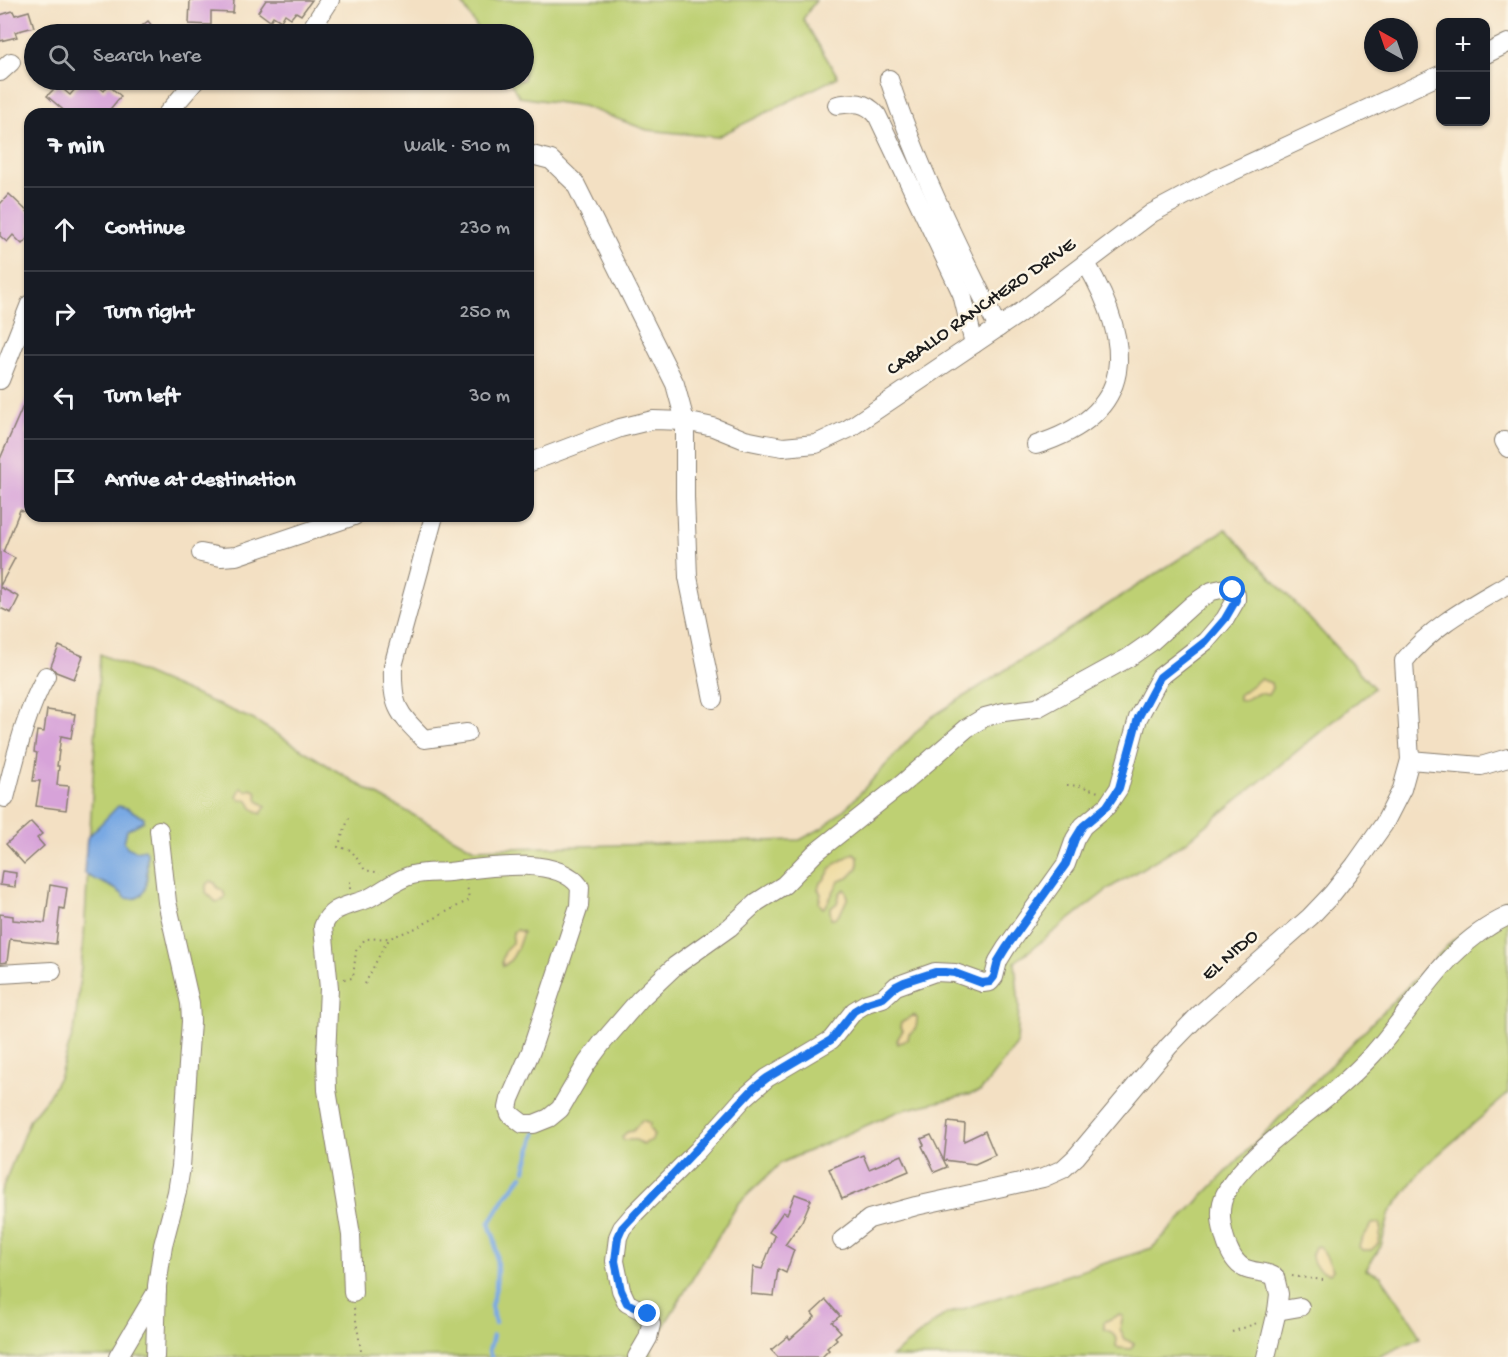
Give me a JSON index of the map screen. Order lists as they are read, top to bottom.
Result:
{
  "streets": {
    "street": ["CABALLO RANCHERO DRIVE", "EL NIDO"]
  },
  "north": "top left",
  "page": {
    "map_buttons": ["+", "−"],
    "search": "Search here",
    "heading": ["7 min", "Walk · 510 m"],
    "list": [
      ["Continue", "230 m"],
      ["Turn right", "250 m"],
      ["Turn left", "30 m"],
      "Arrive at destination"
    ]
  }
}
